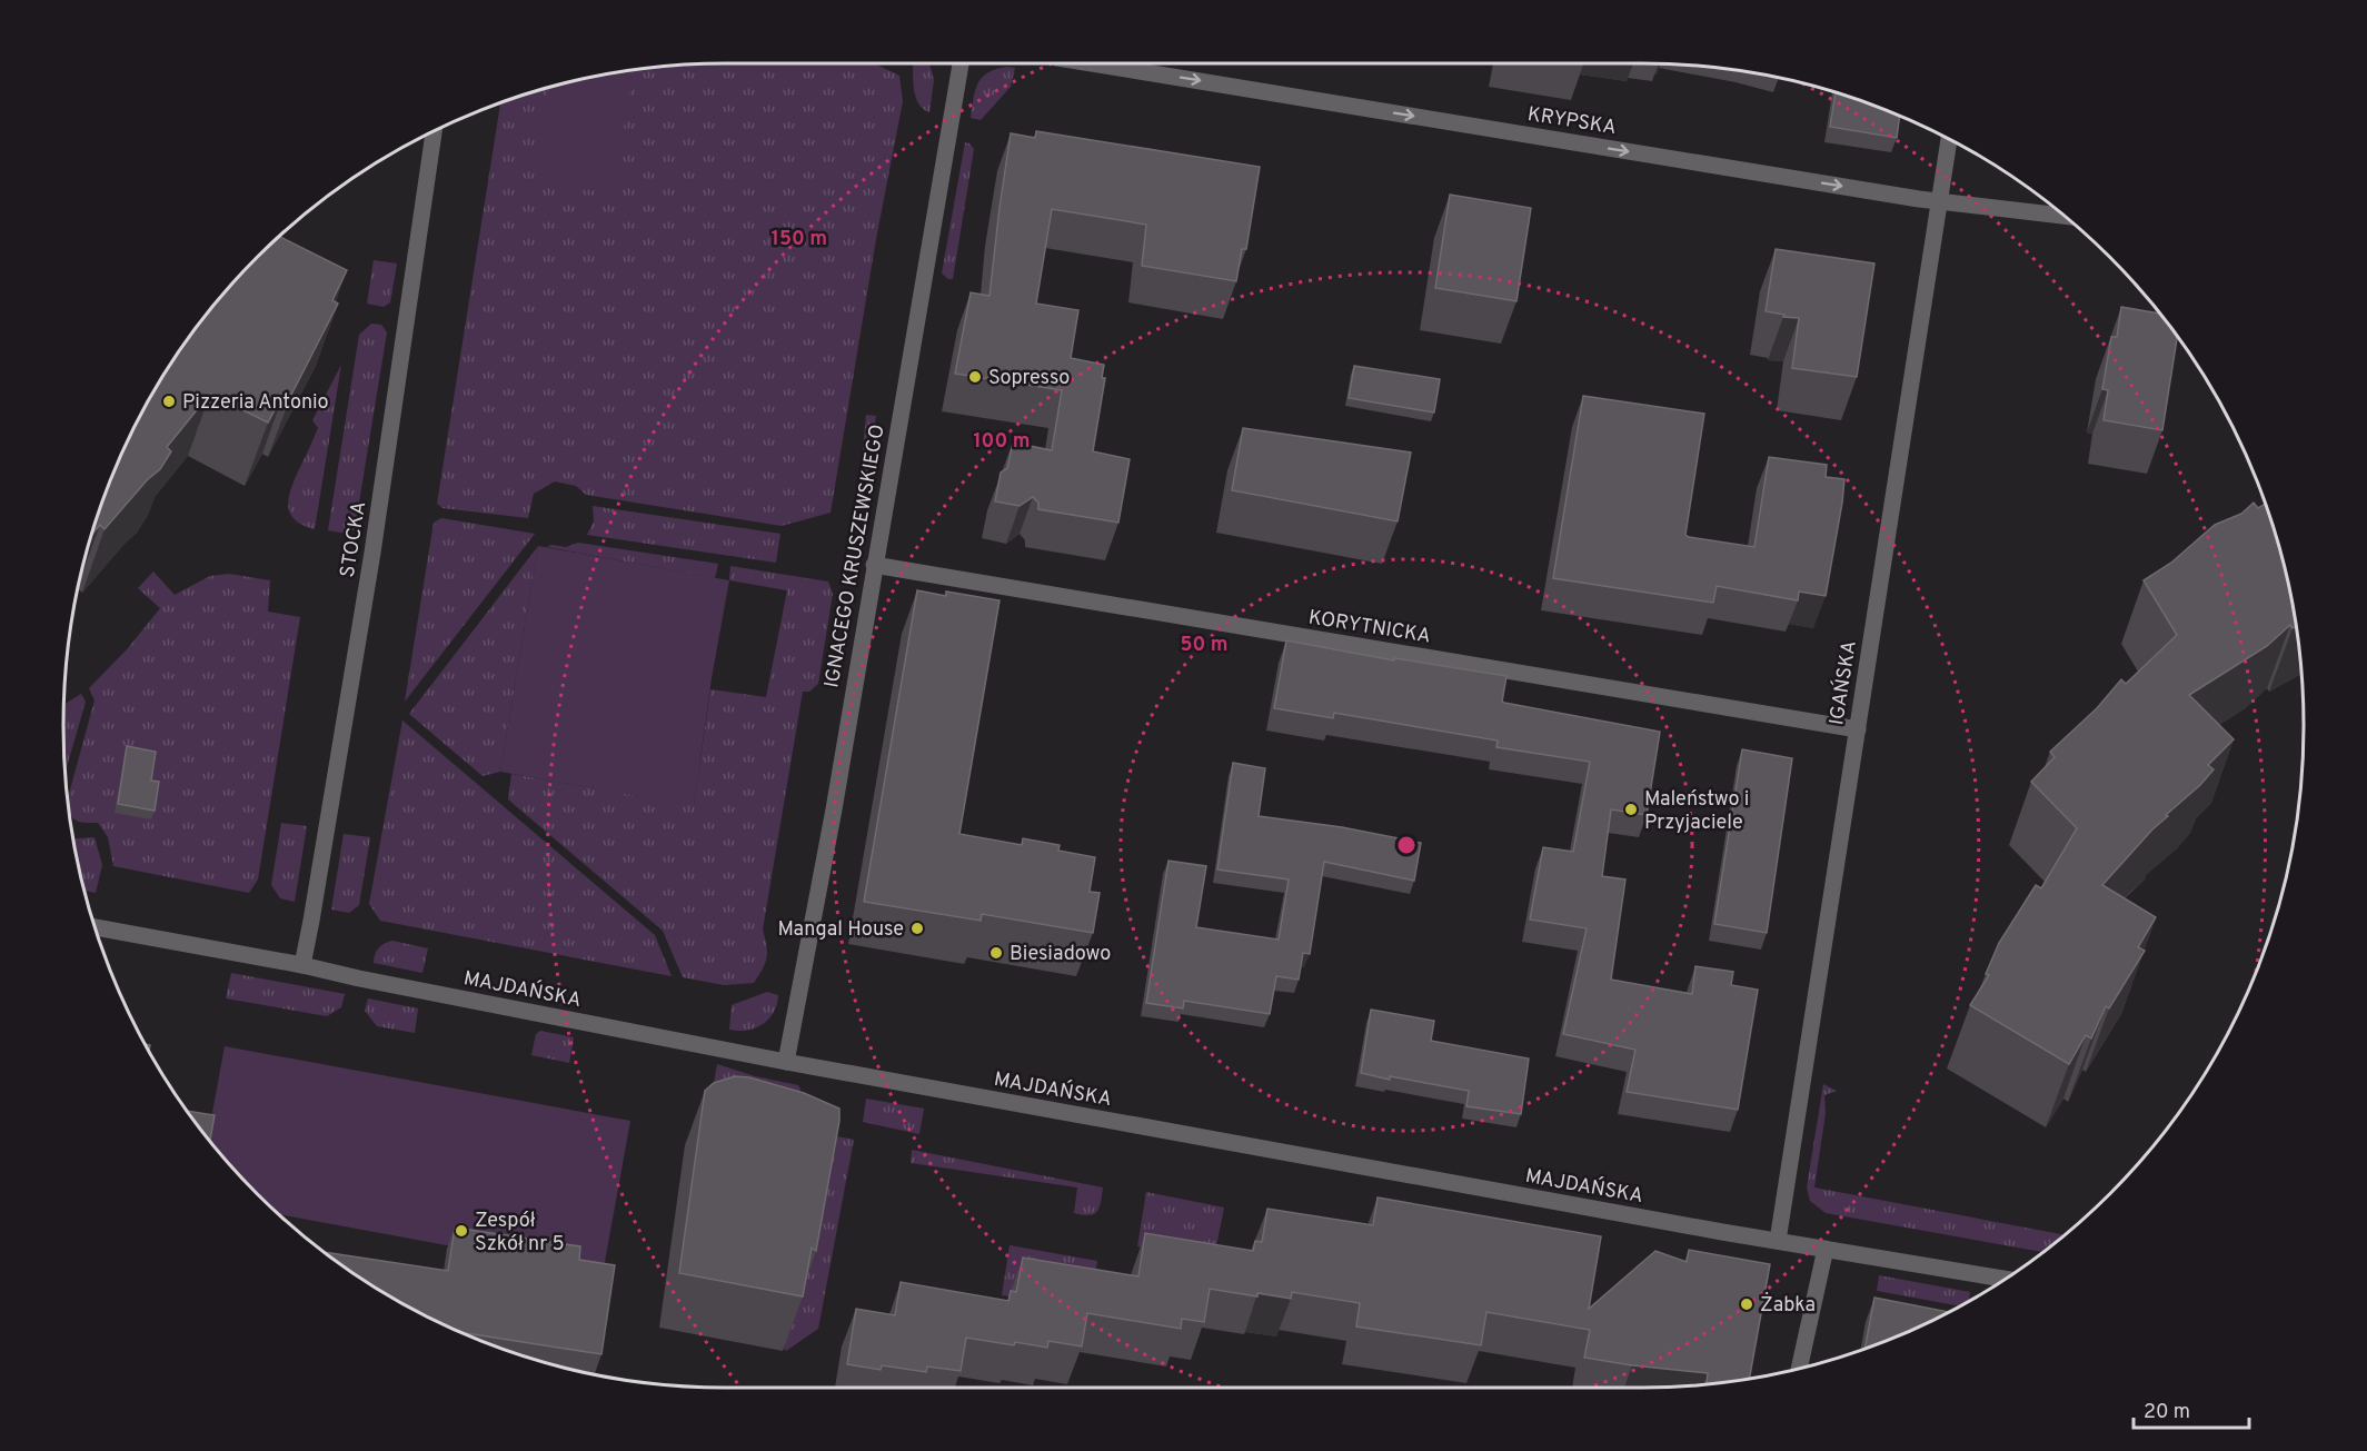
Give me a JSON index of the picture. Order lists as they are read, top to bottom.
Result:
{
  "streets": {
    "street": [
      "KRYPSKA",
      "STOCKA",
      "IGNACEGO KRUSZEWSKIEGO",
      "KORYTNICKA",
      "IGAŃSKA",
      "MAJDAŃSKA"
    ]
  },
  "crossings": [
    ["KRYPSKA", "IGAŃSKA"],
    ["STOCKA", "MAJDAŃSKA"],
    ["IGNACEGO KRUSZEWSKIEGO", "KORYTNICKA"],
    ["IGNACEGO KRUSZEWSKIEGO", "MAJDAŃSKA"],
    ["KORYTNICKA", "IGAŃSKA"],
    ["IGAŃSKA", "MAJDAŃSKA"]
  ],
  "one_way": ["KRYPSKA"],
  "places": [
    "Sopresso",
    "Pizzeria Antonio",
    "Maleństwo i Przyjaciele",
    "Mangal House",
    "Biesiadowo",
    "Zespół Szkół nr 5",
    "Żabka"
  ],
  "scale_bar": "20 m",
  "rings": ["150 m", "100 m", "50 m"]
}
